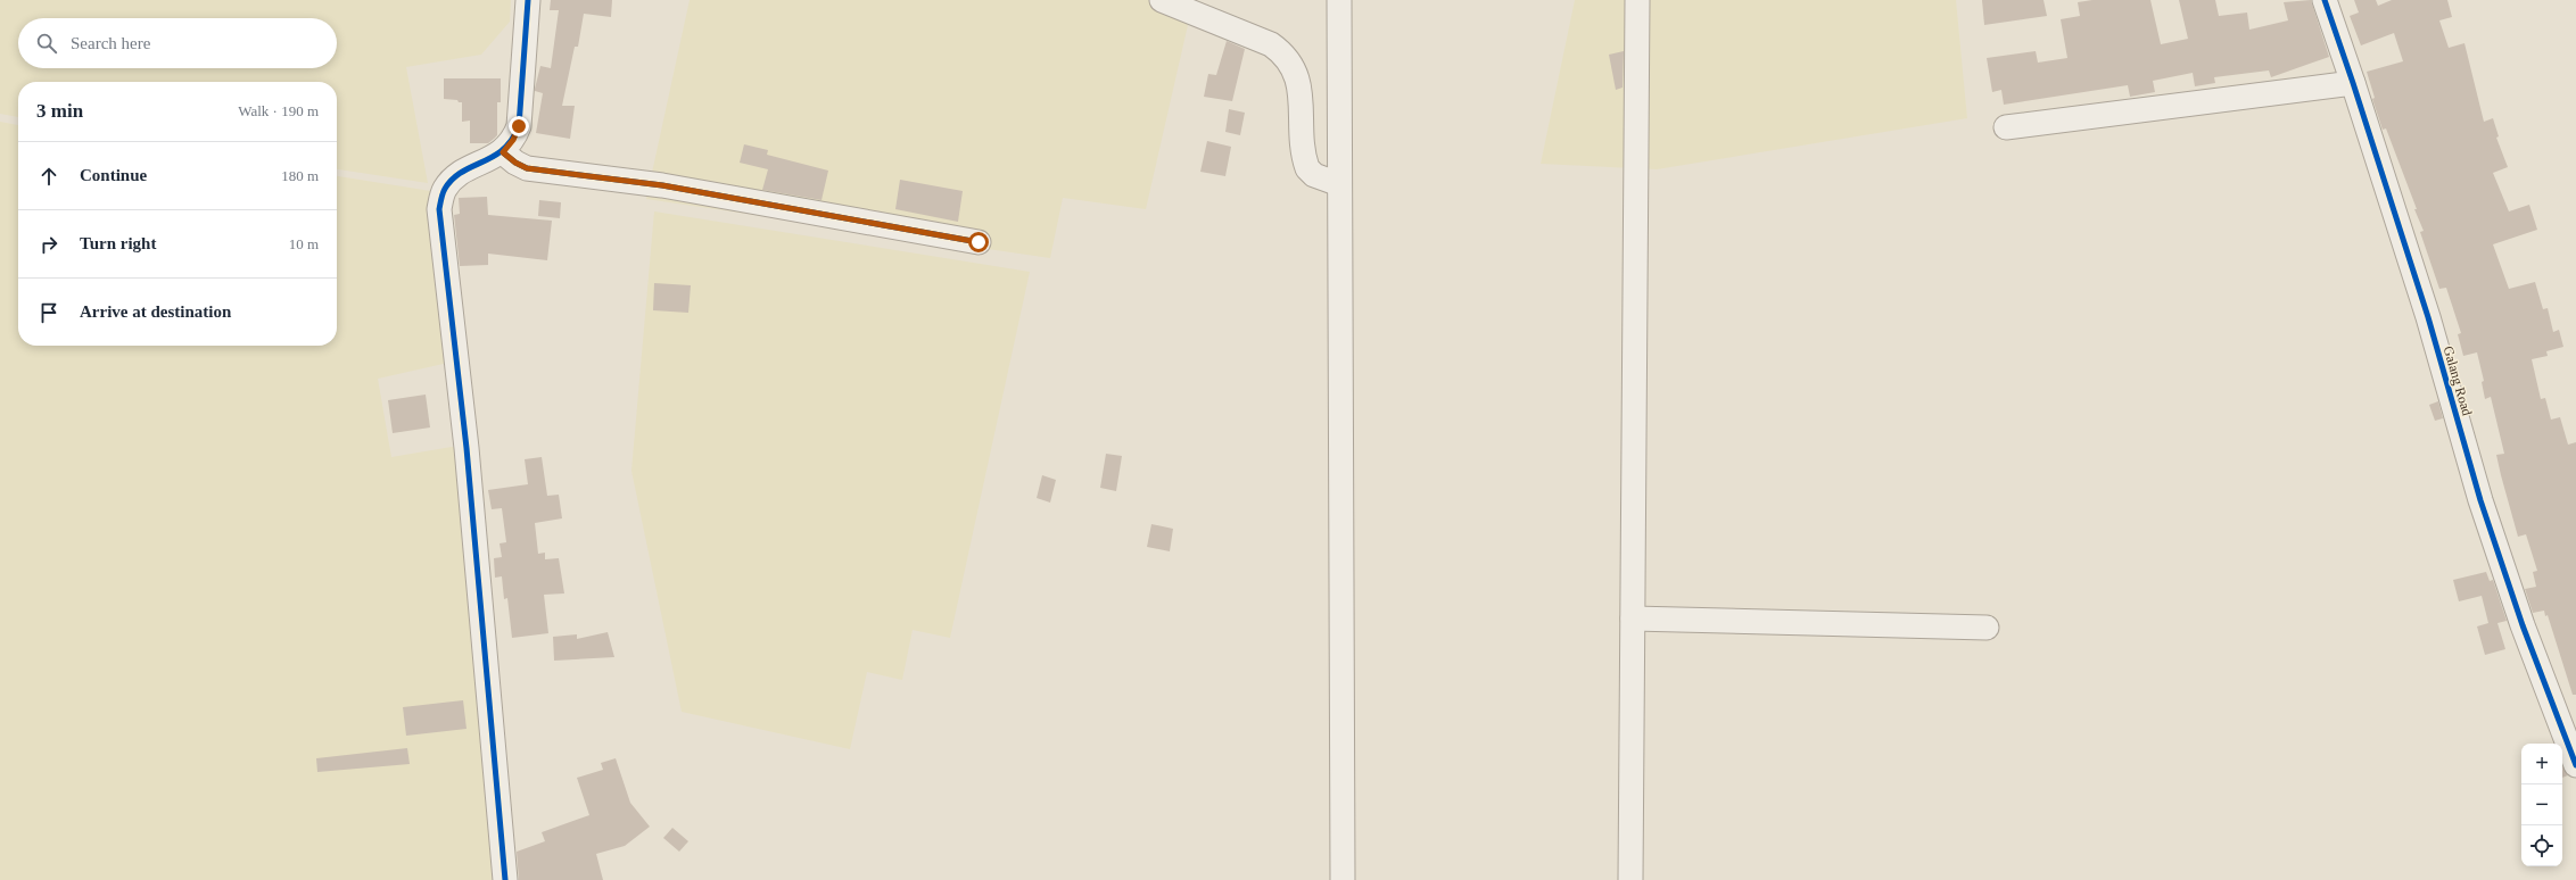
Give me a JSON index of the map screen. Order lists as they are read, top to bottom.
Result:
{
  "streets": {
    "street": ["Galang Road"]
  },
  "page": {
    "search": "Search here",
    "heading": ["3 min", "Walk · 190 m"],
    "list": [
      ["Continue", "180 m"],
      ["Turn right", "10 m"],
      "Arrive at destination"
    ],
    "map_buttons": ["+", "−"]
  }
}
